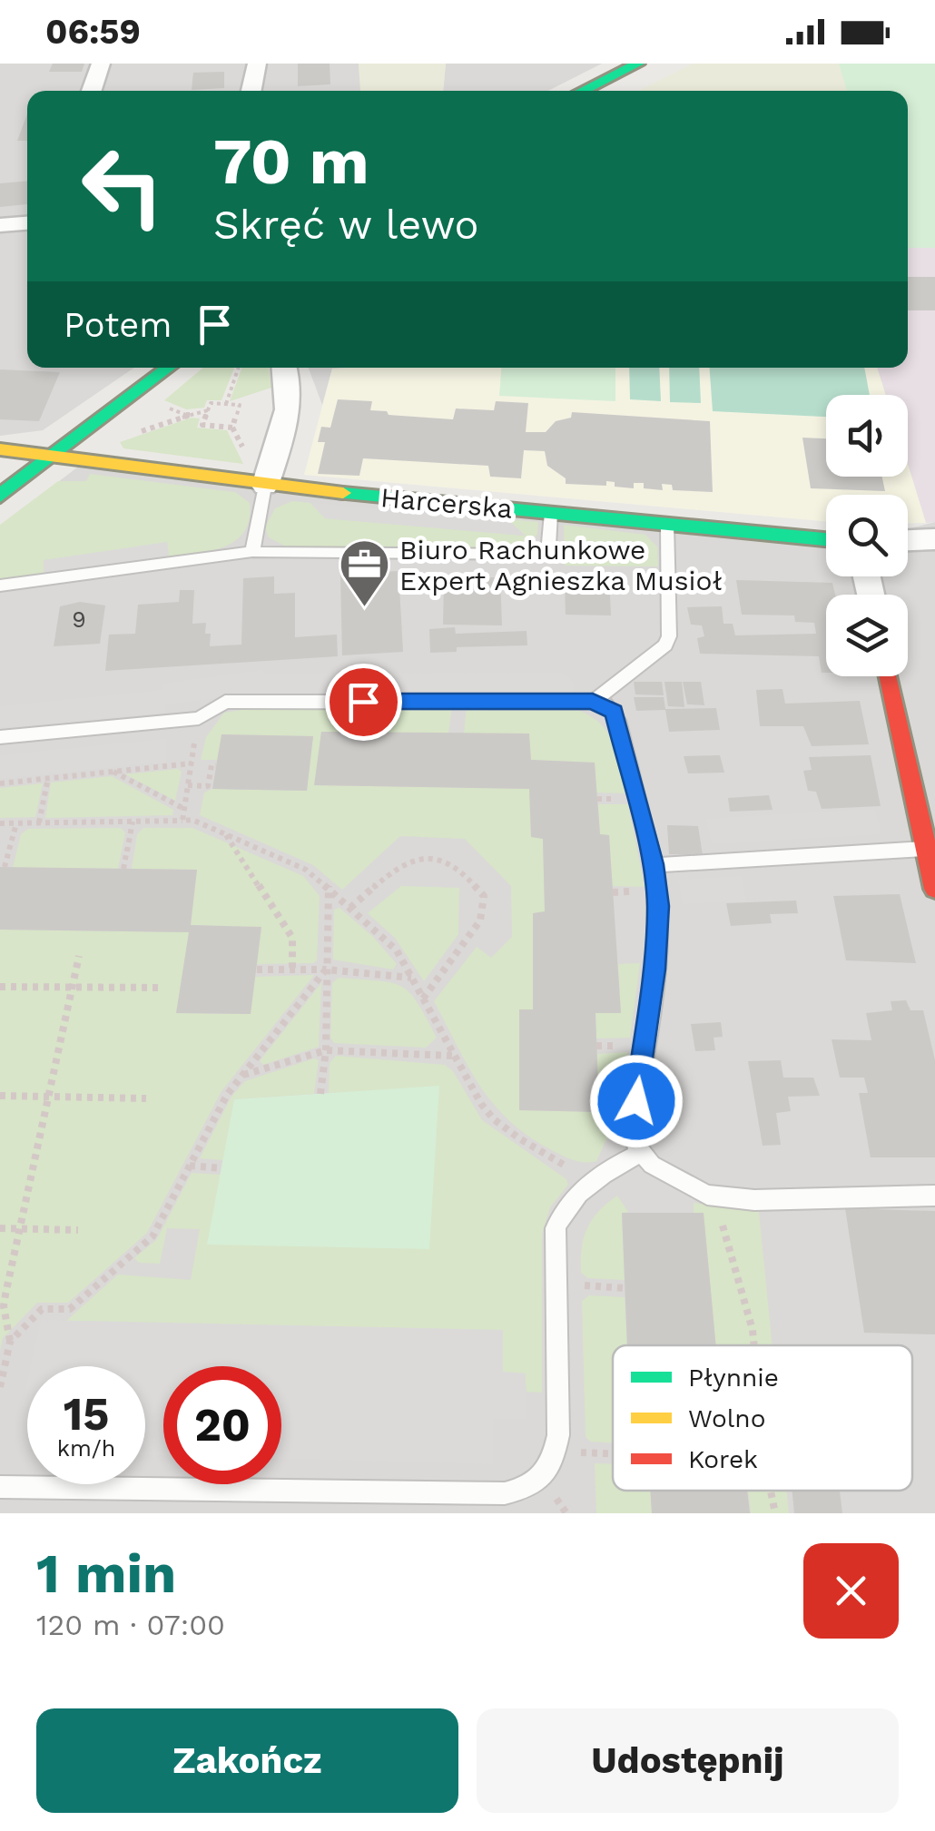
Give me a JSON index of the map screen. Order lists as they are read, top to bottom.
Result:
{
  "streets": {
    "street": ["Harcerska"]
  },
  "places": {
    "office": ["Biuro Rachunkowe Expert Agnieszka Musioł"]
  },
  "house_numbers": ["9"],
  "legend": ["Płynnie", "Wolno", "Korek"],
  "page": {
    "status": "06:59",
    "turn": ["70 m", "Skręć w lewo"],
    "then": "Potem",
    "speed": "15 km/h",
    "limit": "20",
    "heading": ["1 min", "120 m · 07:00"],
    "buttons": ["Zakończ", "Udostępnij"]
  }
}
